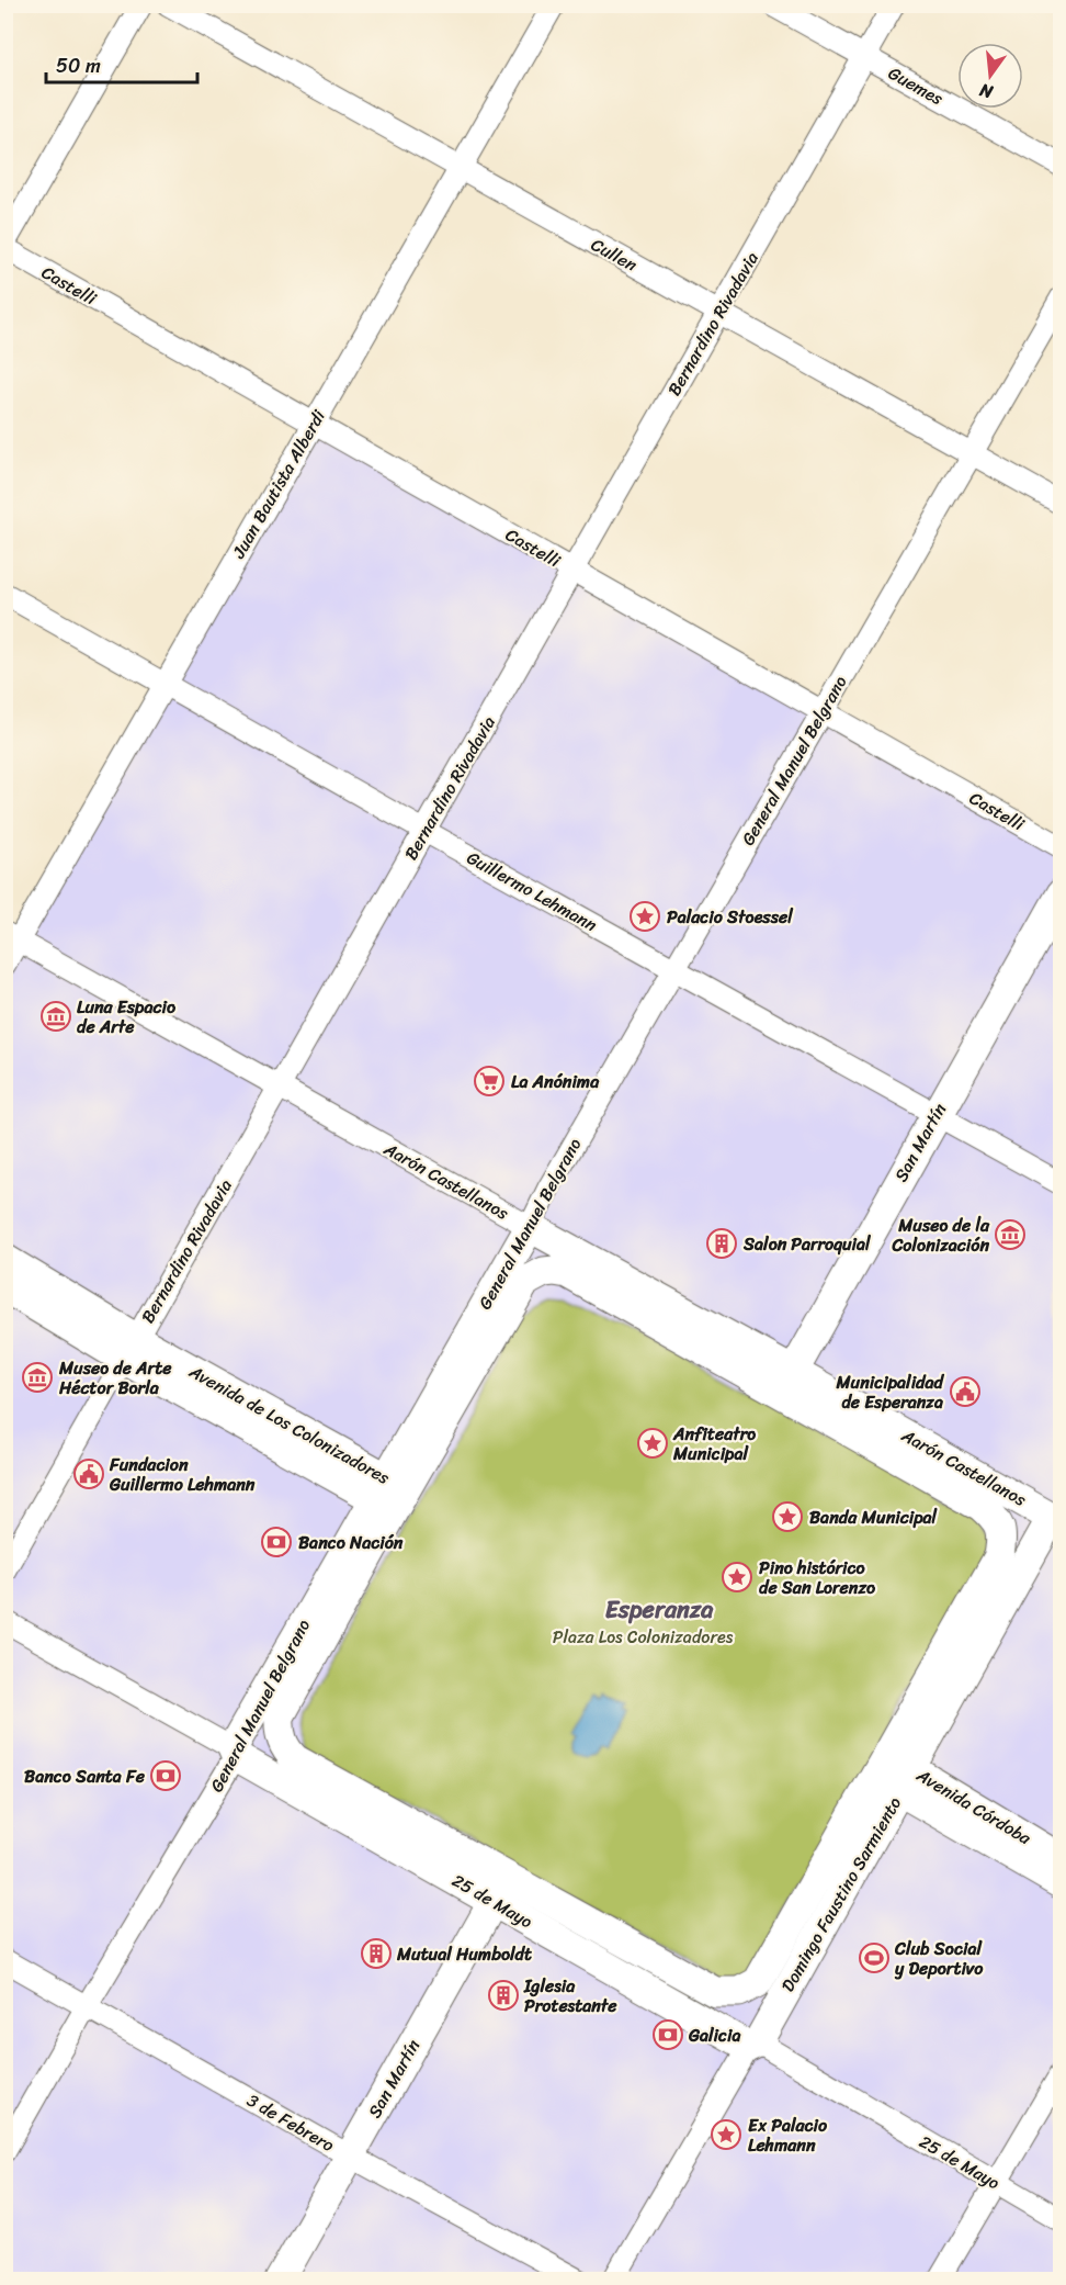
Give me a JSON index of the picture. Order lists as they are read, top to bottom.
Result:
{
  "streets": {
    "main road": [
      "General Manuel Belgrano",
      "San Martín",
      "Aarón Castellanos",
      "Avenida de Los Colonizadores",
      "Avenida Córdoba",
      "Domingo Faustino Sarmiento",
      "25 de Mayo"
    ],
    "street": [
      "Guemes",
      "Cullen",
      "Castelli",
      "Bernardino Rivadavia",
      "Juan Bautista Alberdi",
      "Guillermo Lehmann",
      "3 de Febrero"
    ]
  },
  "crossings": [
    ["Guemes", "Bernardino Rivadavia"],
    ["Cullen", "Bernardino Rivadavia"],
    ["Cullen", "Juan Bautista Alberdi"],
    ["Cullen", "General Manuel Belgrano"],
    ["Castelli", "Bernardino Rivadavia"],
    ["Castelli", "Juan Bautista Alberdi"],
    ["Castelli", "General Manuel Belgrano"],
    ["Bernardino Rivadavia", "Guillermo Lehmann"],
    ["Bernardino Rivadavia", "Aarón Castellanos"],
    ["Bernardino Rivadavia", "Avenida de Los Colonizadores"],
    ["Juan Bautista Alberdi", "Guillermo Lehmann"],
    ["Juan Bautista Alberdi", "Aarón Castellanos"],
    ["General Manuel Belgrano", "Guillermo Lehmann"],
    ["General Manuel Belgrano", "Aarón Castellanos"],
    ["General Manuel Belgrano", "Avenida de Los Colonizadores"],
    ["General Manuel Belgrano", "25 de Mayo"],
    ["General Manuel Belgrano", "3 de Febrero"],
    ["Guillermo Lehmann", "San Martín"],
    ["San Martín", "Aarón Castellanos"],
    ["San Martín", "25 de Mayo"],
    ["San Martín", "3 de Febrero"],
    ["Aarón Castellanos", "Domingo Faustino Sarmiento"],
    ["Avenida Córdoba", "Domingo Faustino Sarmiento"],
    ["Domingo Faustino Sarmiento", "25 de Mayo"]
  ],
  "districts": ["Esperanza"],
  "parks": ["Plaza Los Colonizadores"],
  "places": {
    "place": [
      "Palacio Stoessel",
      "Anfiteatro Municipal",
      "Banda Municipal",
      "Pino histórico de San Lorenzo",
      "Ex Palacio Lehmann"
    ],
    "museum": ["Luna Espacio de Arte", "Museo de la Colonización", "Museo de Arte Héctor Borla"],
    "supermarket": ["La Anónima"],
    "building": ["Salon Parroquial", "Mutual Humboldt", "Iglesia Protestante"],
    "public building": ["Municipalidad de Esperanza", "Fundacion Guillermo Lehmann"],
    "bank": ["Banco Nación", "Banco Santa Fe", "Galicia"],
    "sports": ["Club Social y Deportivo"]
  },
  "scale_bar": "50 m",
  "north": "bottom"
}
